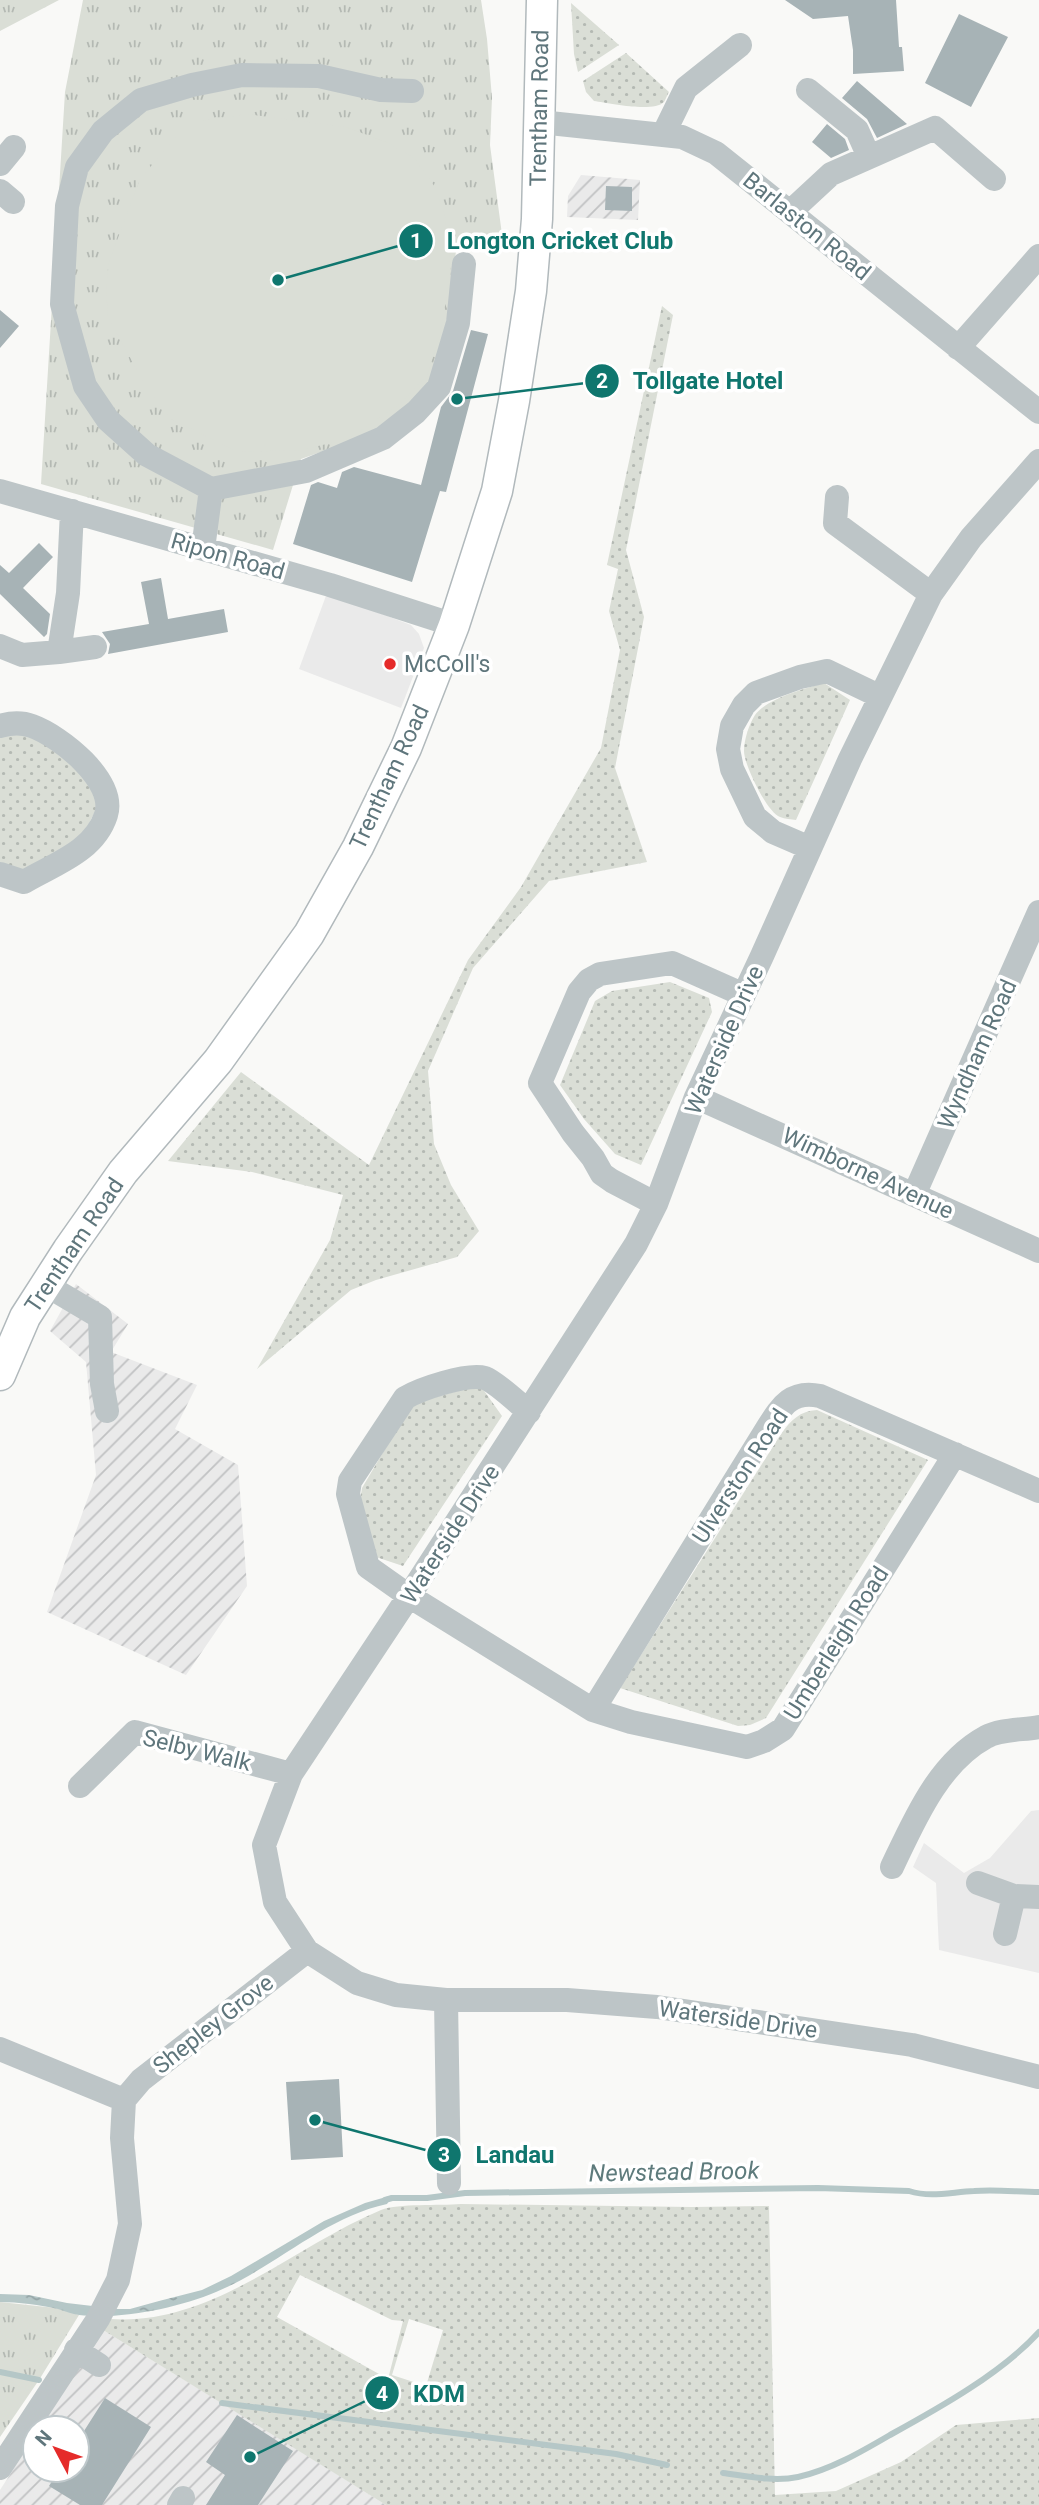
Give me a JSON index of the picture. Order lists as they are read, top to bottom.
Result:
{
  "streets": {
    "main road": ["Trentham Road"],
    "street": [
      "Barlaston Road",
      "Ripon Road",
      "Waterside Drive",
      "Wyndham Road",
      "Wimborne Avenue",
      "Ulverston Road",
      "Umberleigh Road",
      "Selby Walk",
      "Shepley Grove"
    ]
  },
  "crossings": [
    ["Trentham Road", "Barlaston Road"],
    ["Trentham Road", "Ripon Road"],
    ["Waterside Drive", "Wimborne Avenue"],
    ["Waterside Drive", "Umberleigh Road"],
    ["Waterside Drive", "Selby Walk"],
    ["Waterside Drive", "Shepley Grove"],
    ["Wyndham Road", "Wimborne Avenue"],
    ["Ulverston Road", "Umberleigh Road"]
  ],
  "water": ["Newstead Brook"],
  "places": [
    "Longton Cricket Club",
    "Tollgate Hotel",
    "McColl's",
    "Landau",
    "KDM"
  ],
  "north": "top left"
}
